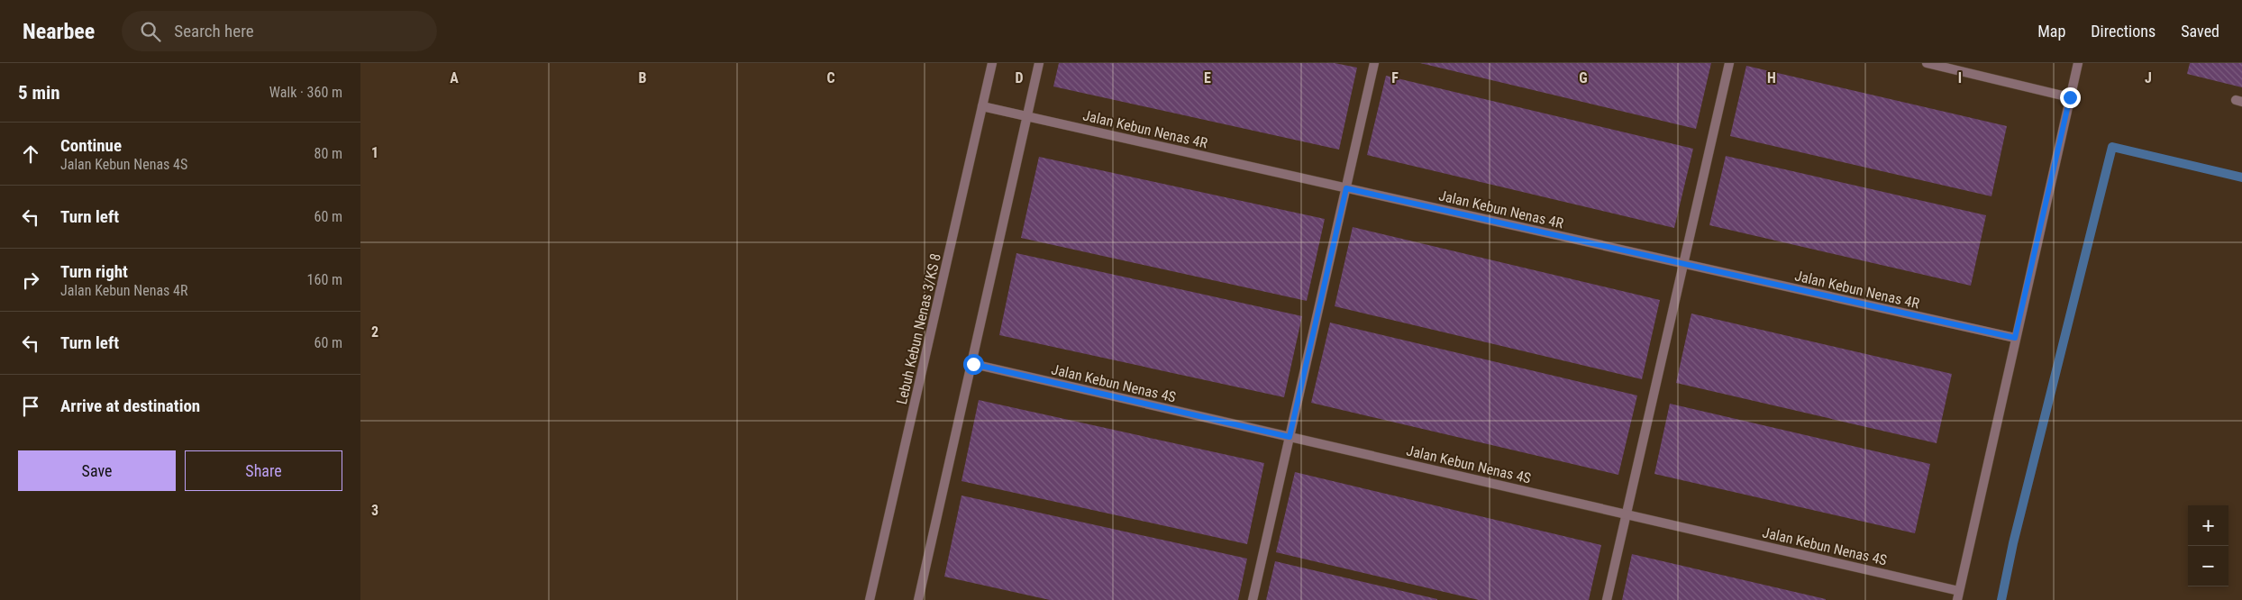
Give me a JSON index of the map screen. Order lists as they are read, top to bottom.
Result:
{
  "streets": {
    "street": ["Jalan Kebun Nenas 4R", "Lebuh Kebun Nenas 3/KS 8", "Jalan Kebun Nenas 4S"]
  },
  "crossings": [
    ["Jalan Kebun Nenas 4R", "Lebuh Kebun Nenas 3/KS 8"]
  ],
  "page": {
    "header": "Nearbee",
    "search": "Search here",
    "nav": ["Map", "Directions", "Saved"],
    "heading": ["5 min", "Walk · 360 m"],
    "list": [
      ["Continue", "Jalan Kebun Nenas 4S", "80 m"],
      ["Turn left", "60 m"],
      ["Turn right", "Jalan Kebun Nenas 4R", "160 m"],
      ["Turn left", "60 m"],
      "Arrive at destination"
    ],
    "buttons": ["Save", "Share"],
    "map_buttons": ["+", "−"]
  },
  "grid": {
    "columns": [
      "A",
      "B",
      "C",
      "D",
      "E",
      "F",
      "G",
      "H",
      "I",
      "J"
    ],
    "rows": ["1", "2", "3"]
  }
}
